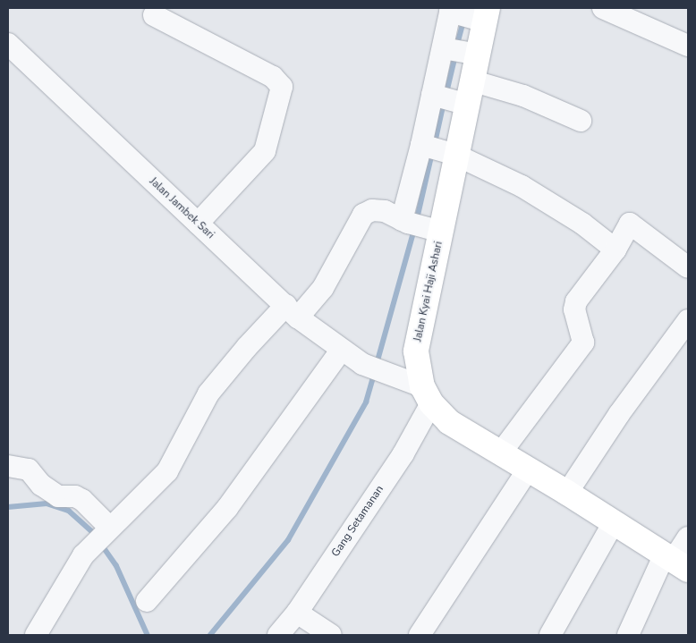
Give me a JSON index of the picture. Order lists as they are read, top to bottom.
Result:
{
  "streets": {
    "main road": ["Jalan Kyai Haji Ashari"],
    "street": ["Jalan Jambek Sari", "Gang Setamanan"]
  },
  "crossings": [
    ["Jalan Jambek Sari", "Jalan Kyai Haji Ashari"],
    ["Jalan Jambek Sari", "Gang Setamanan"],
    ["Jalan Kyai Haji Ashari", "Gang Setamanan"]
  ]
}
